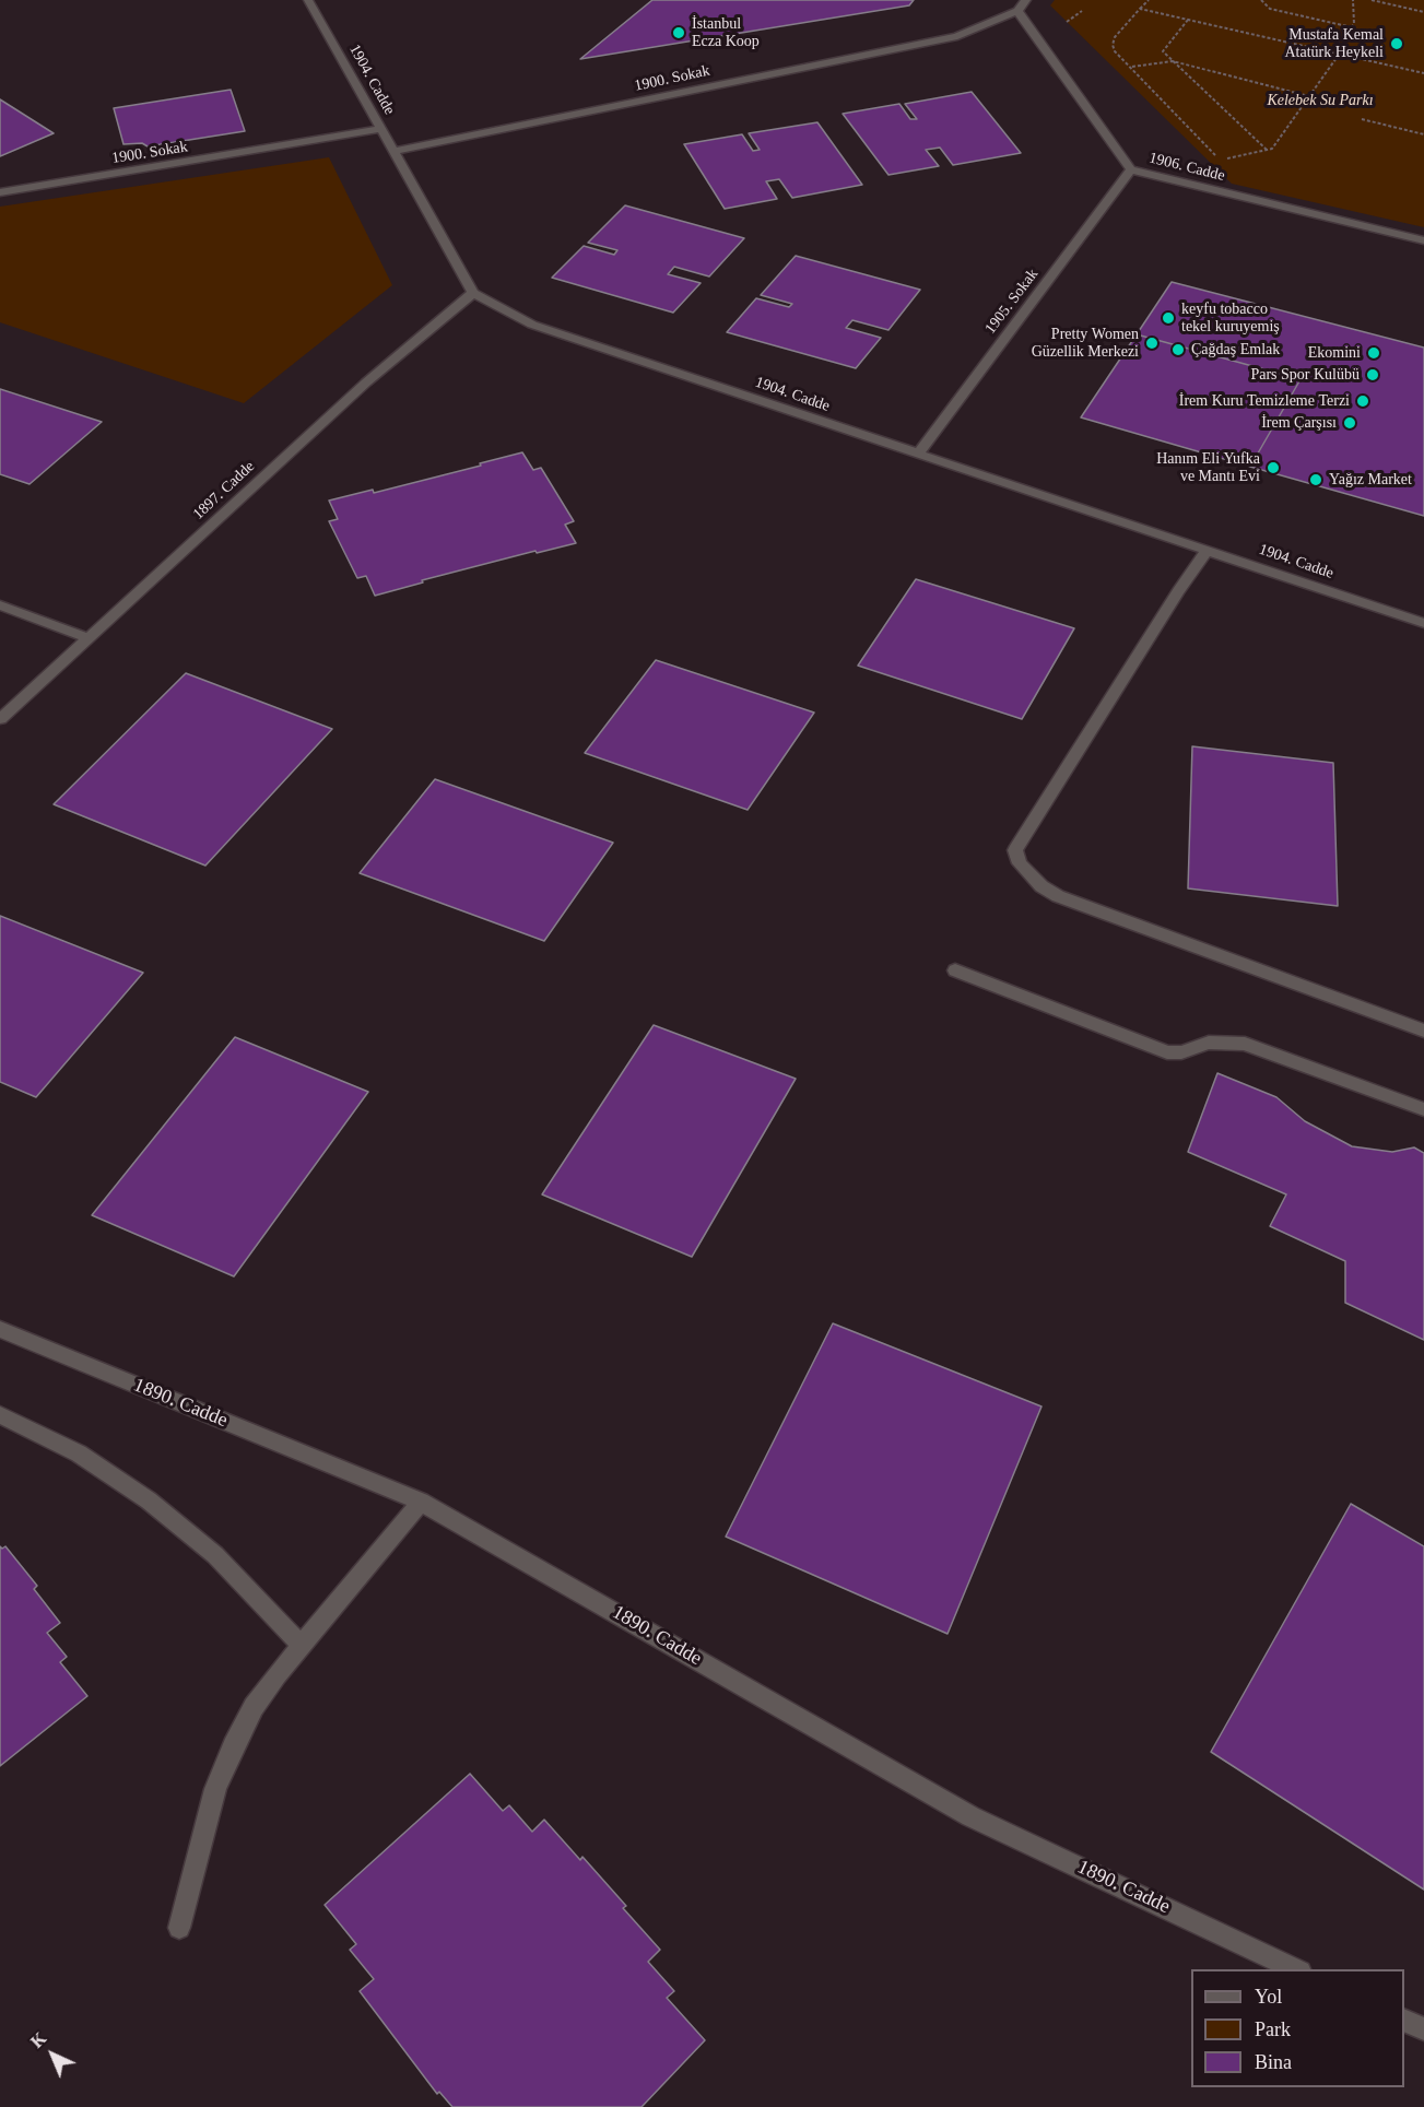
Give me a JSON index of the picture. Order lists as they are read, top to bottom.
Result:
{
  "streets": {
    "street": [
      "1900. Sokak",
      "1904. Cadde",
      "1906. Cadde",
      "1905. Sokak",
      "1897. Cadde",
      "1890. Cadde"
    ]
  },
  "crossings": [
    ["1900. Sokak", "1904. Cadde"],
    ["1900. Sokak", "1906. Cadde"],
    ["1904. Cadde", "1905. Sokak"],
    ["1904. Cadde", "1897. Cadde"],
    ["1906. Cadde", "1905. Sokak"]
  ],
  "parks": ["Kelebek Su Parkı"],
  "places": [
    "İstanbul Ecza Koop",
    "Mustafa Kemal Atatürk Heykeli",
    "keyfu tobacco tekel kuruyemiş",
    "Pretty Women Güzellik Merkezi",
    "Çağdaş Emlak",
    "Ekomini",
    "Pars Spor Kulübü",
    "İrem Kuru Temizleme Terzi",
    "İrem Çarşısı",
    "Hanım Eli Yufka ve Mantı Evi",
    "Yağız Market"
  ],
  "legend": ["Yol", "Park", "Bina"],
  "north": "top left"
}
